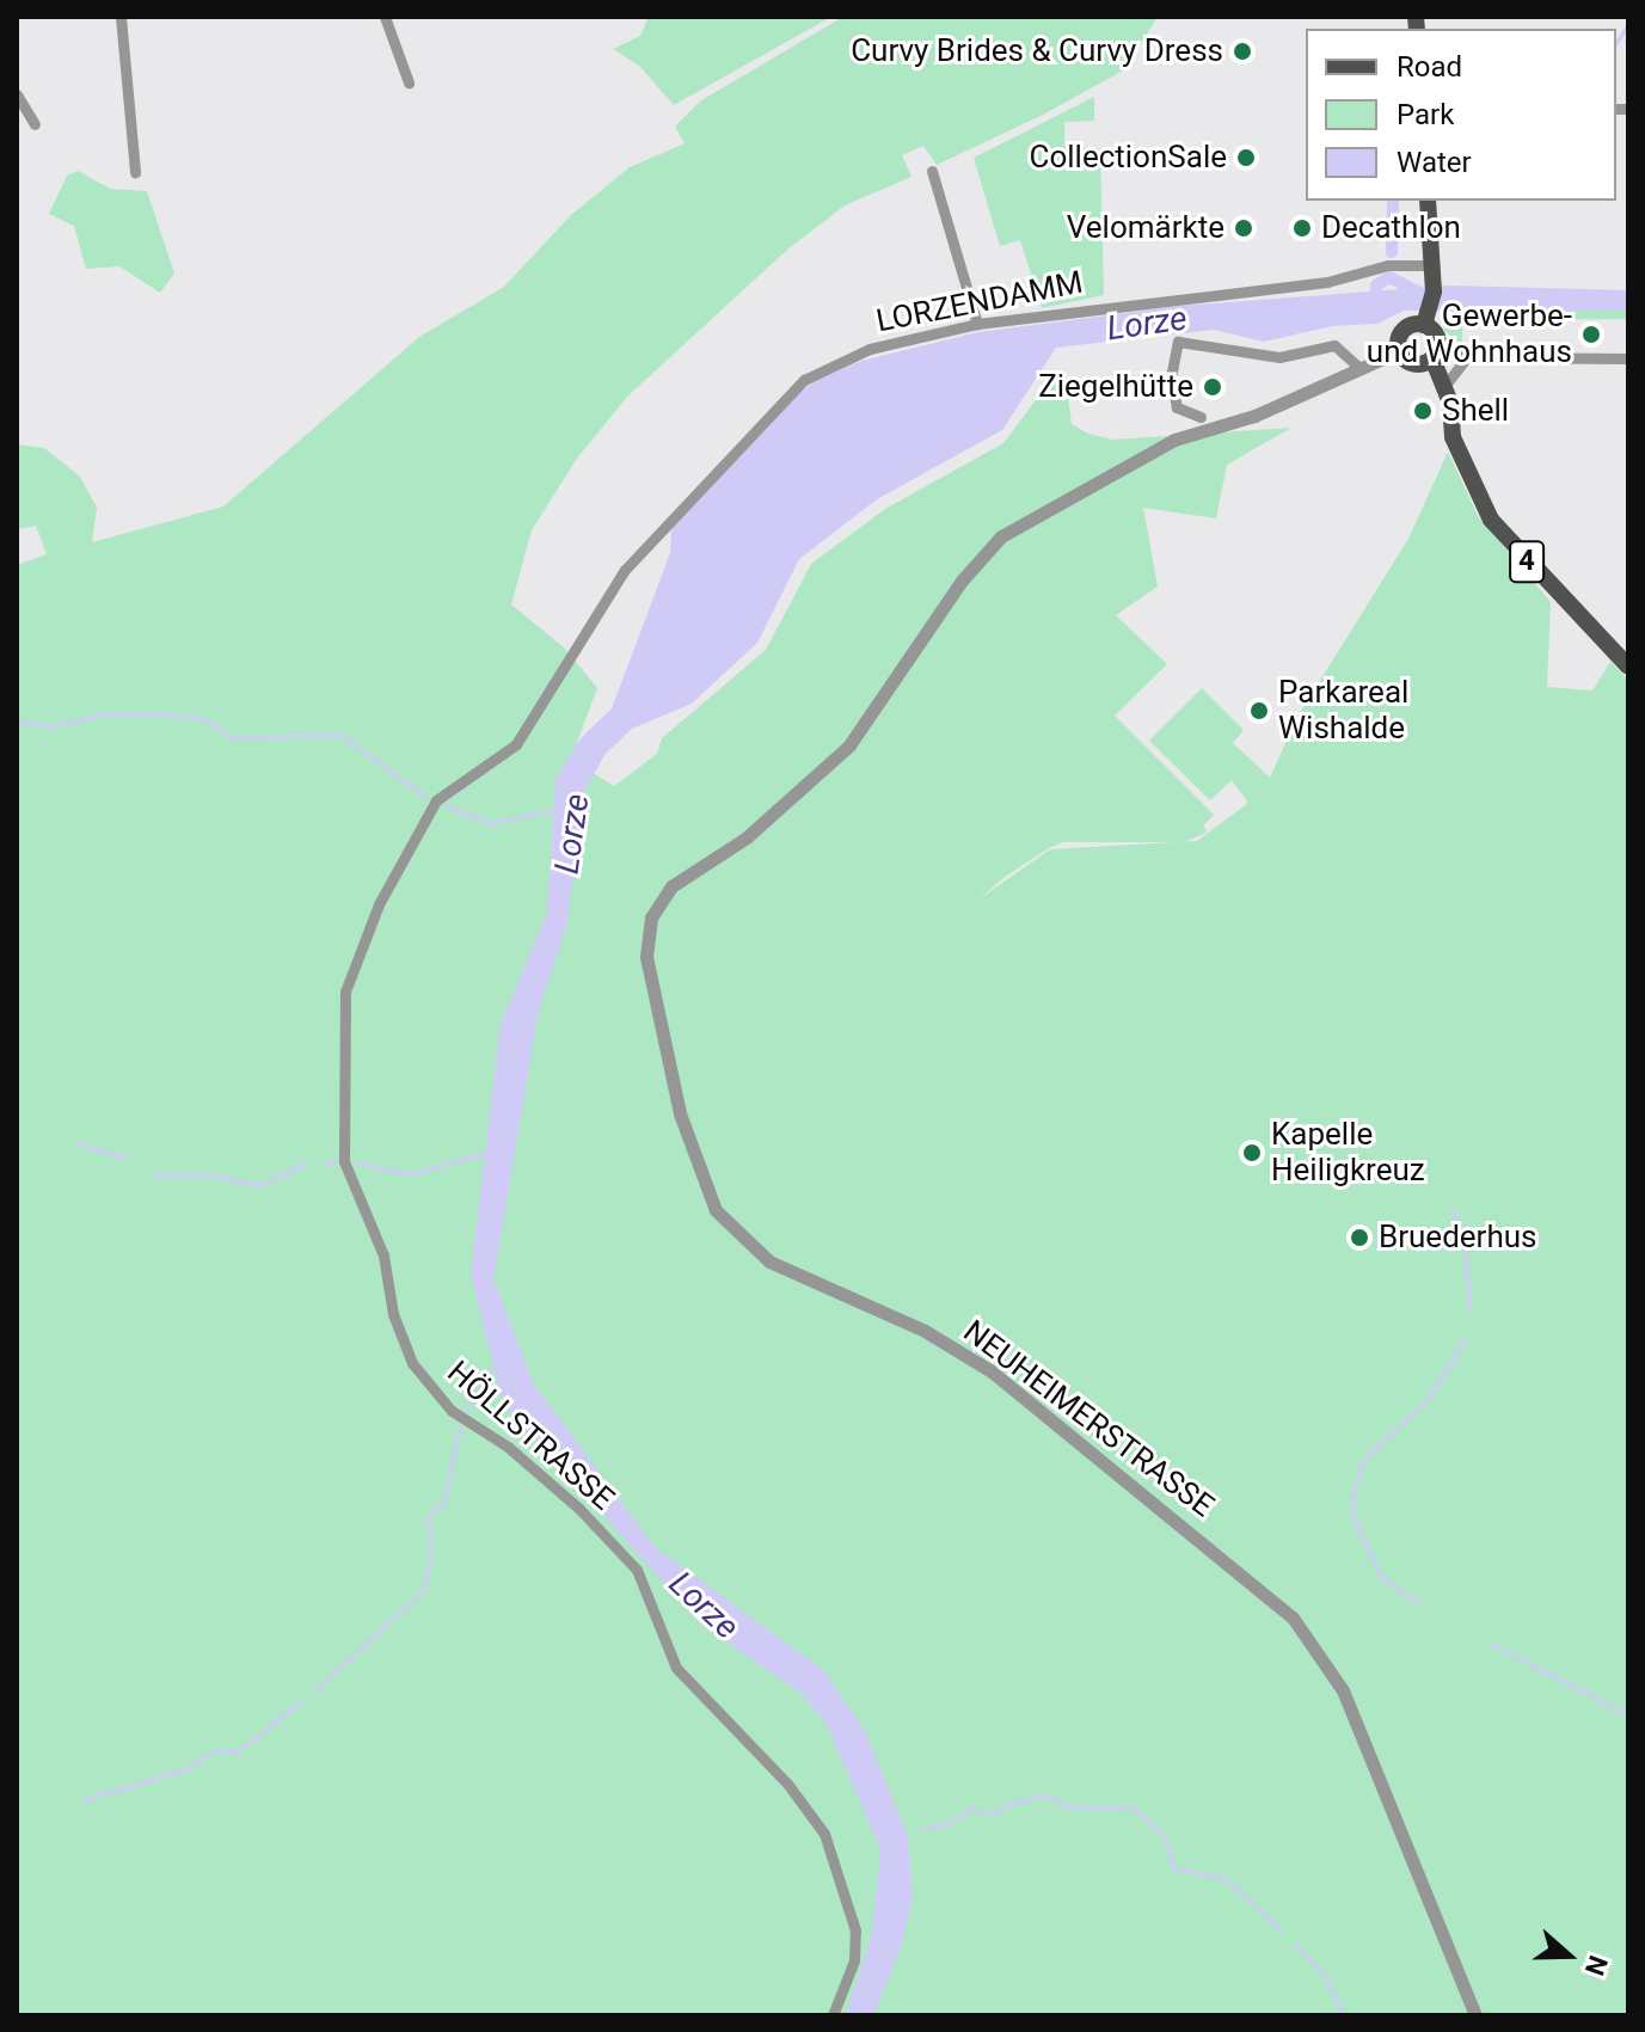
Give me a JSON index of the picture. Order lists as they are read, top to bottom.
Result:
{
  "streets": {
    "main road": ["4"],
    "street": ["LORZENDAMM", "NEUHEIMERSTRASSE", "HÖLLSTRASSE"]
  },
  "crossings": [
    ["LORZENDAMM", "HÖLLSTRASSE"]
  ],
  "water": ["Lorze"],
  "places": [
    "Curvy Brides & Curvy Dress",
    "CollectionSale",
    "Velomärkte",
    "Decathlon",
    "Gewerbe- und Wohnhaus",
    "Ziegelhütte",
    "Shell",
    "Parkareal Wishalde",
    "Kapelle Heiligkreuz",
    "Bruederhus"
  ],
  "legend": ["Road", "Park", "Water"],
  "north": "right"
}
